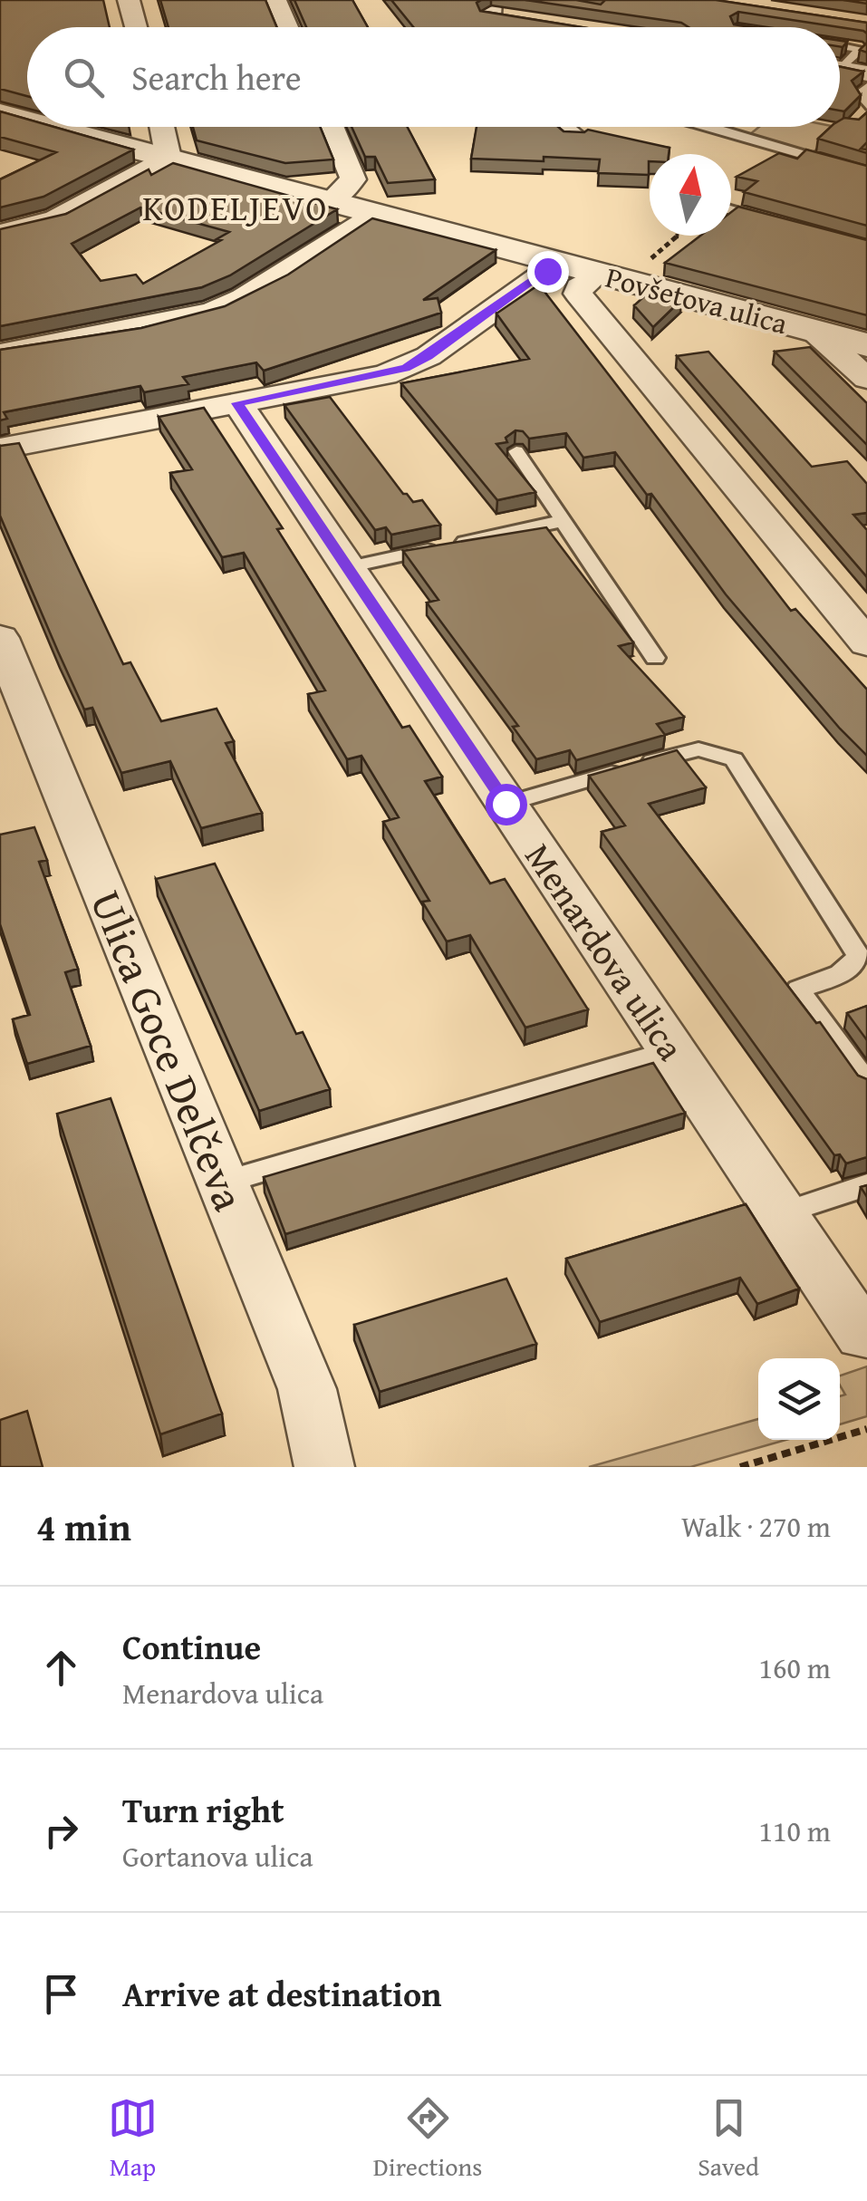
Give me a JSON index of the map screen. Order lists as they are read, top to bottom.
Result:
{
  "streets": {
    "street": ["Povšetova ulica", "Menardova ulica", "Ulica Goce Delčeva"]
  },
  "districts": ["KODELJEVO"],
  "north": "top",
  "page": {
    "search": "Search here",
    "heading": ["4 min", "Walk · 270 m"],
    "list": [
      ["Continue", "Menardova ulica", "160 m"],
      ["Turn right", "Gortanova ulica", "110 m"],
      "Arrive at destination"
    ],
    "nav": ["Map", "Directions", "Saved"]
  }
}
